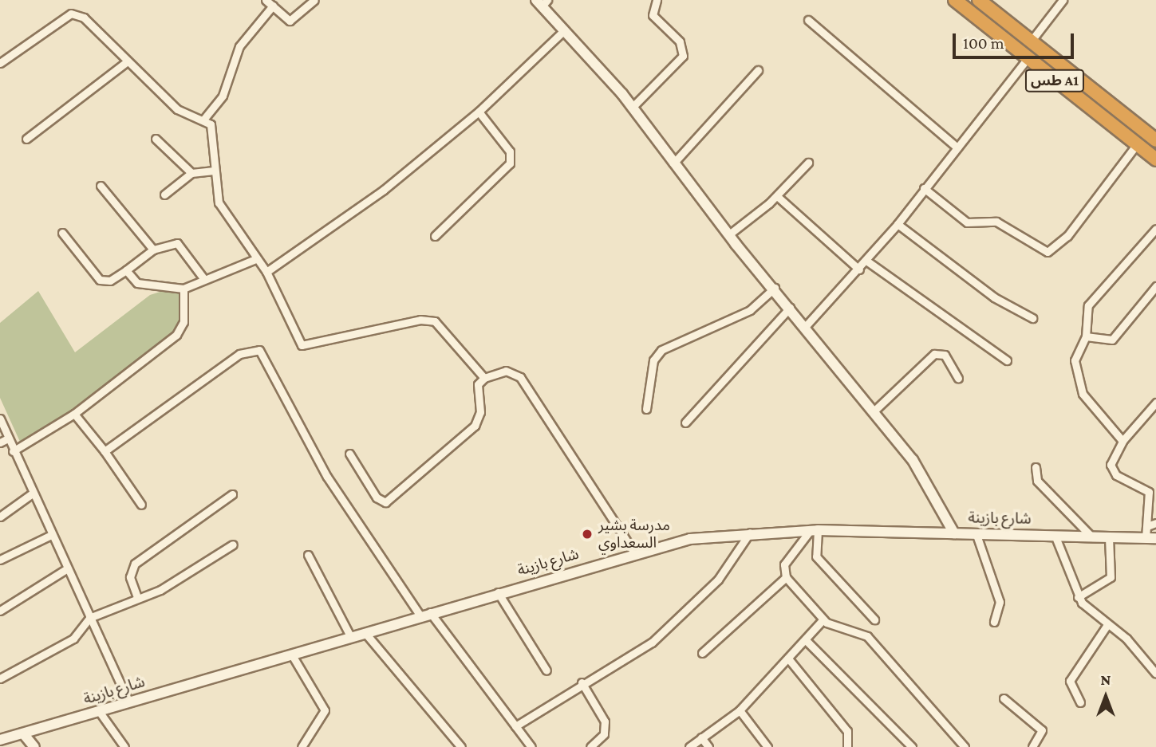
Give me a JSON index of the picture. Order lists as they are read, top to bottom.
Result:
{
  "streets": {
    "highway": ["طس A1"],
    "street": ["شارع بازينة"]
  },
  "places": ["مدرسة بشير السعداوي"],
  "scale_bar": "100 m",
  "north": "top"
}
